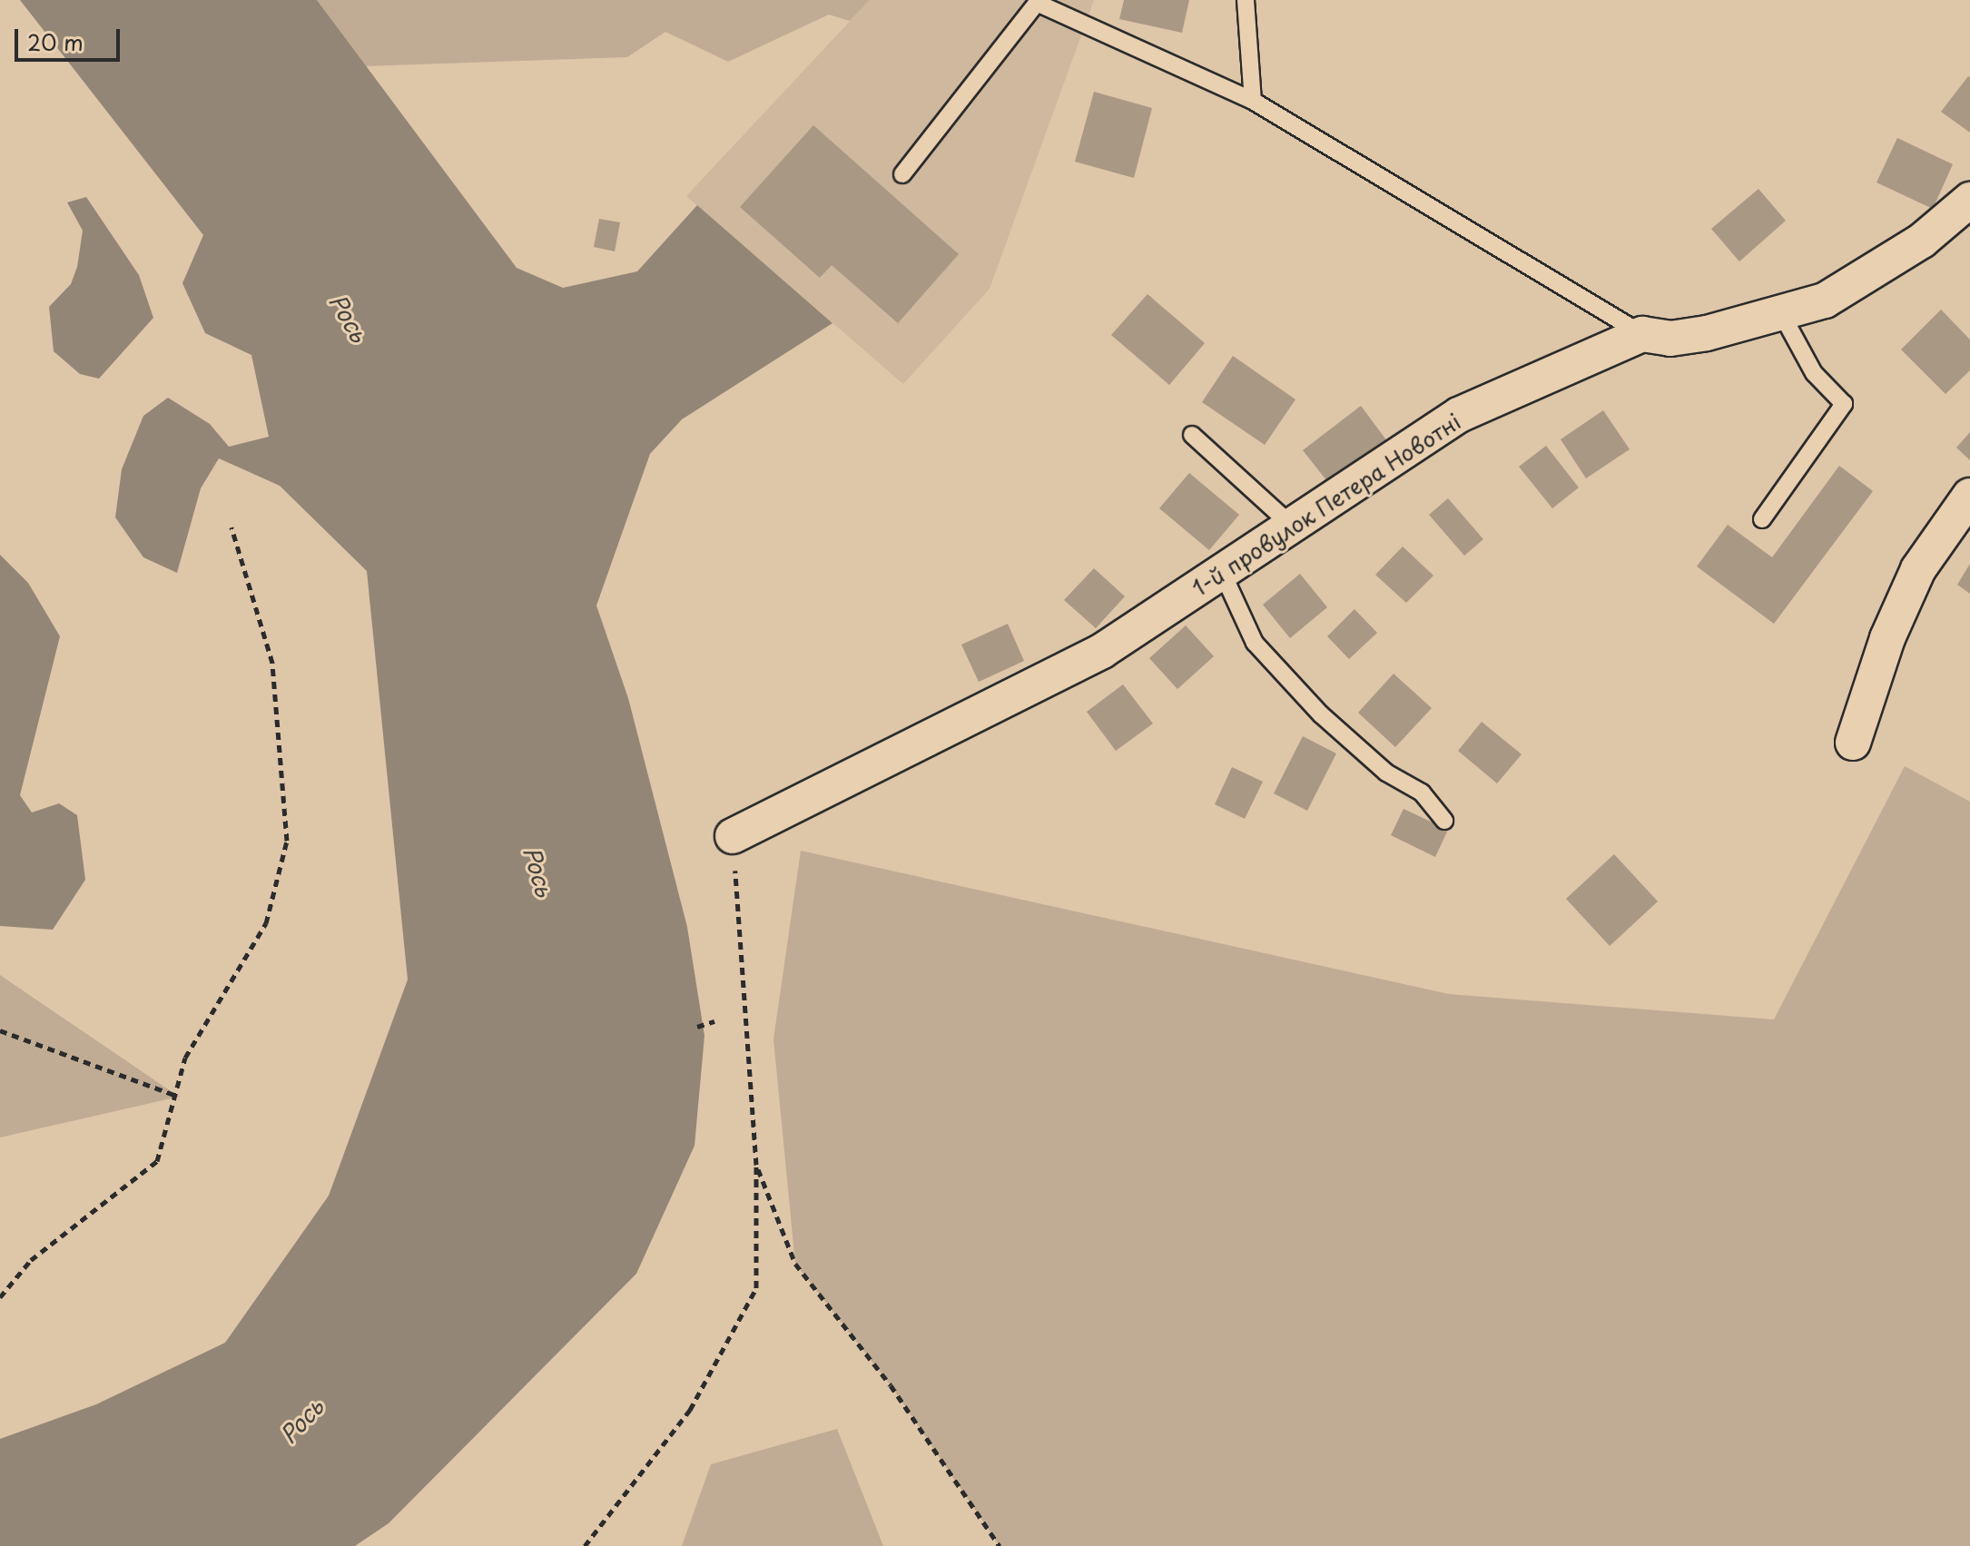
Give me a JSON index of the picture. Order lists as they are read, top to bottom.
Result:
{
  "streets": {
    "street": ["1-й провулок Петера Новотні"]
  },
  "water": ["Рось"],
  "scale_bar": "20 m"
}
